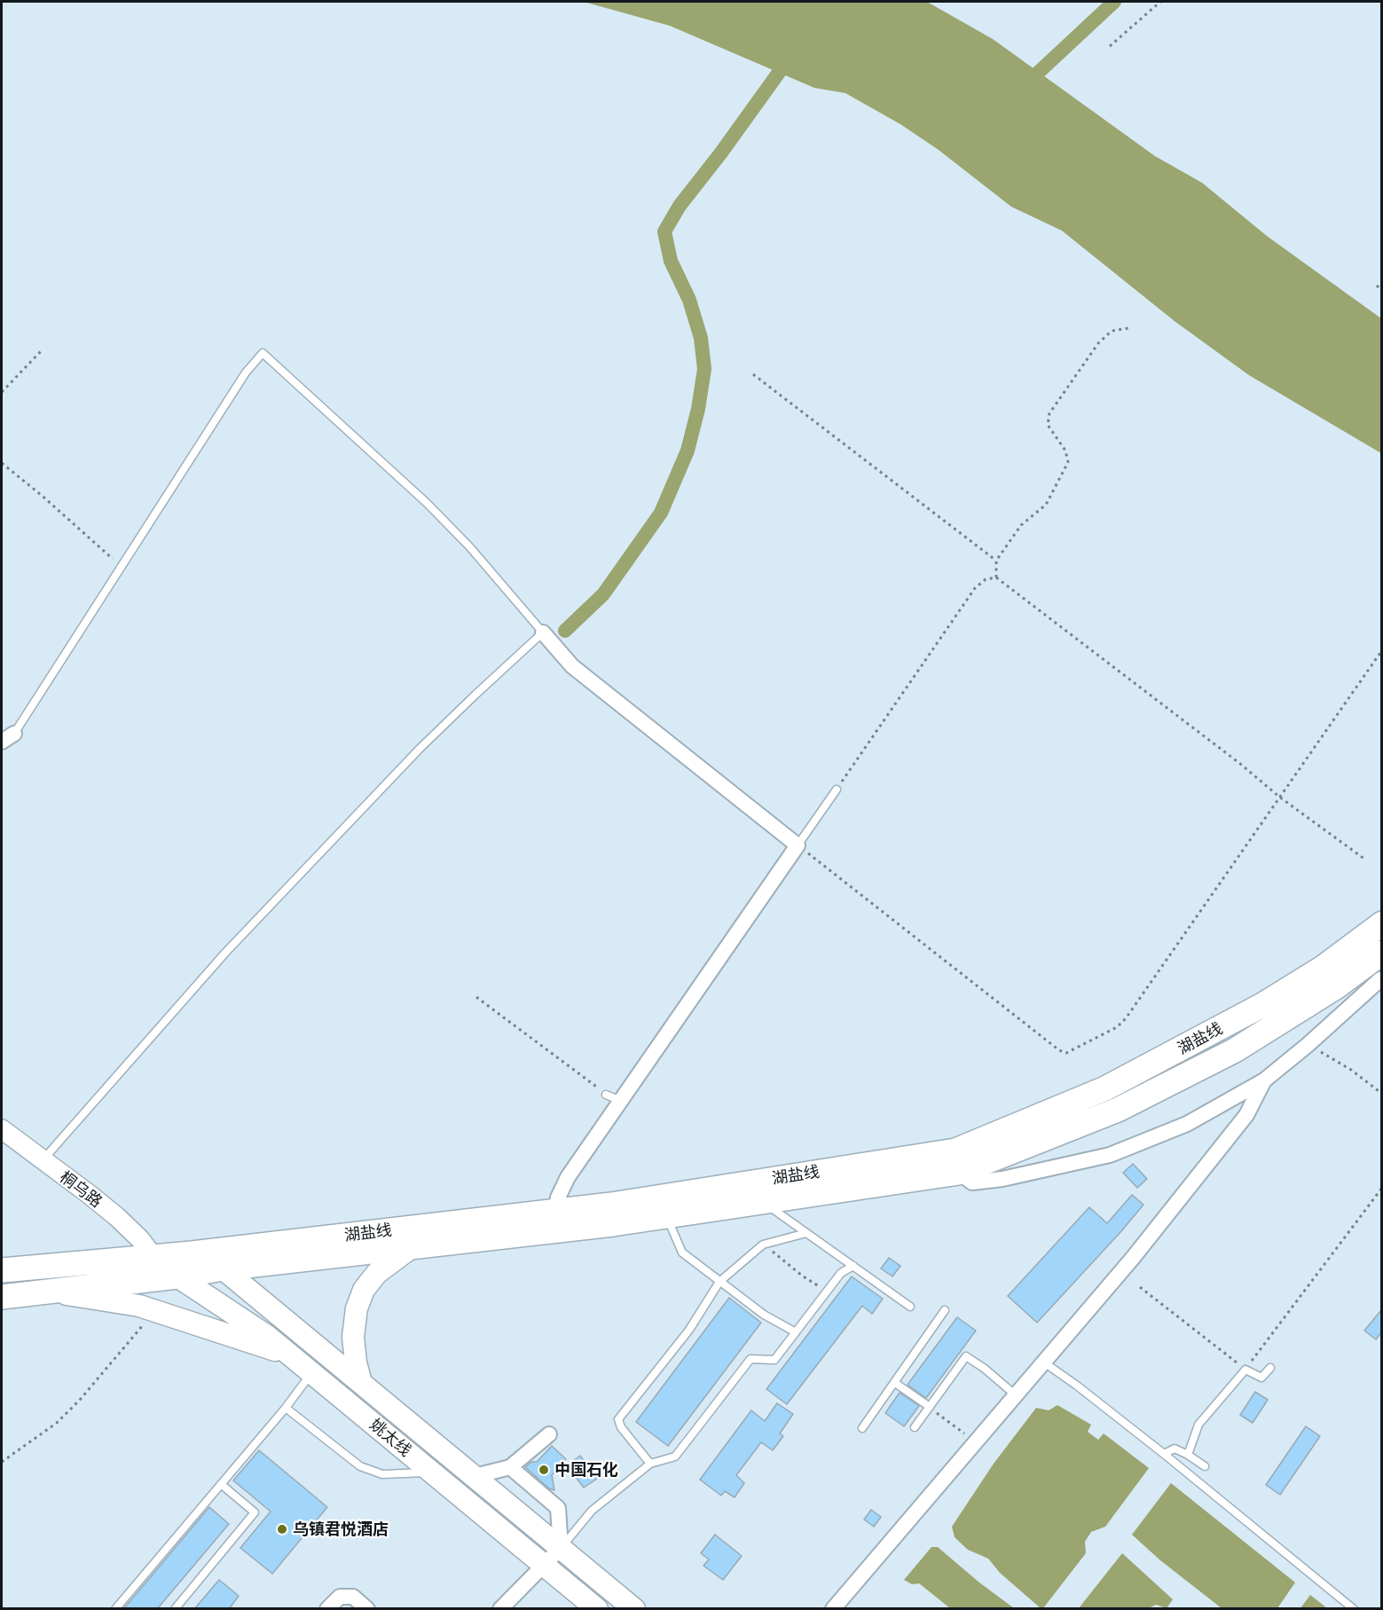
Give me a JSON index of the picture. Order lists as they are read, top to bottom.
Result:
{
  "streets": {
    "main road": ["湖盐线", "姚太线"],
    "street": ["桐乌路"]
  },
  "crossings": [
    ["湖盐线", "桐乌路"],
    ["湖盐线", "姚太线"]
  ],
  "places": ["中国石化", "乌镇君悦酒店"]
}
